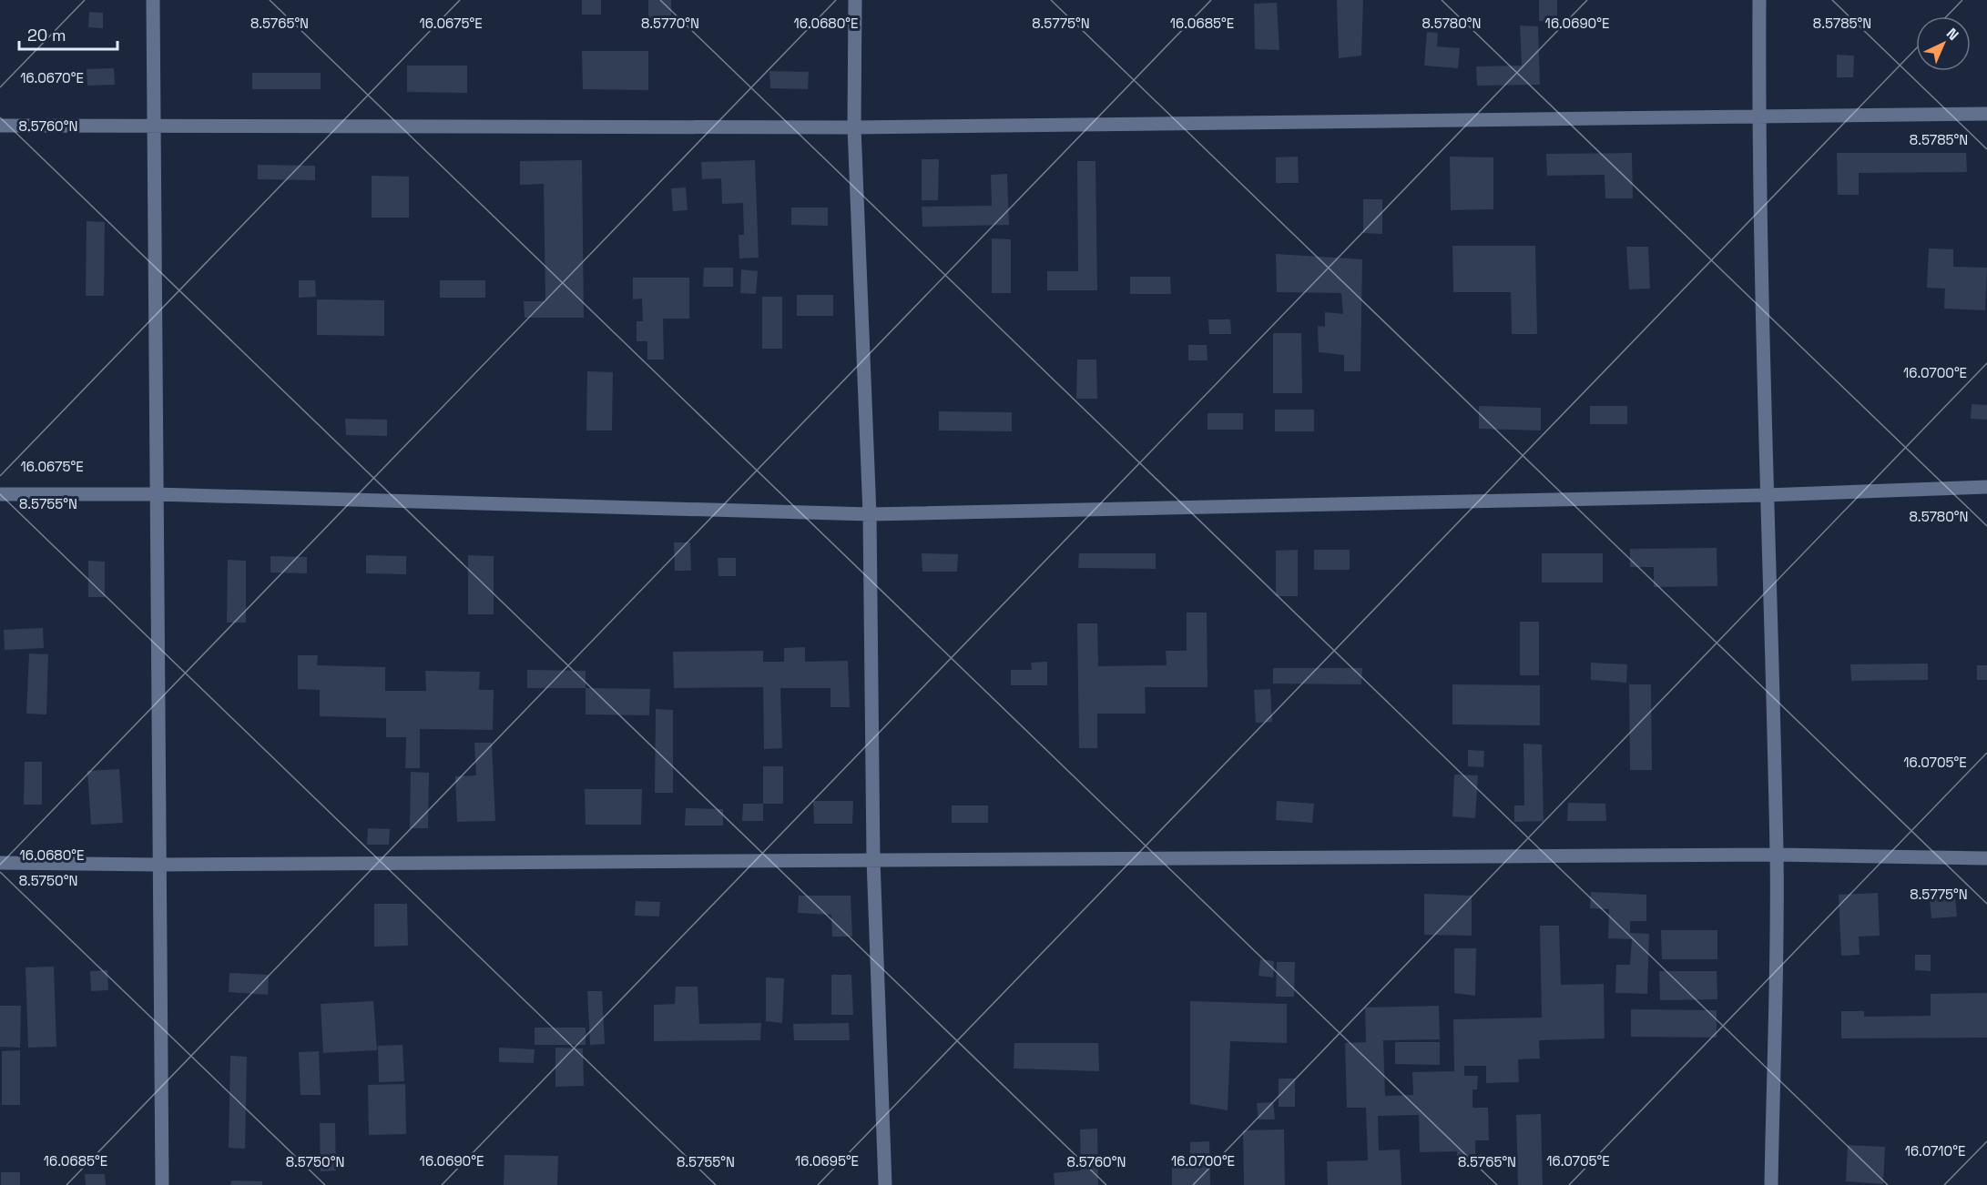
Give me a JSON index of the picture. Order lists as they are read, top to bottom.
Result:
{
  "scale_bar": "20 m",
  "north": "top right",
  "coordinates": [
    "8.5785°N",
    "8.5765°N",
    "8.5770°N",
    "8.5775°N",
    "8.5780°N",
    "16.0675°E",
    "16.0680°E",
    "16.0685°E",
    "16.0690°E",
    "16.0670°E",
    "8.5760°N",
    "16.0700°E",
    "8.5755°N",
    "16.0705°E",
    "8.5750°N",
    "16.0710°E",
    "16.0695°E"
  ]
}
